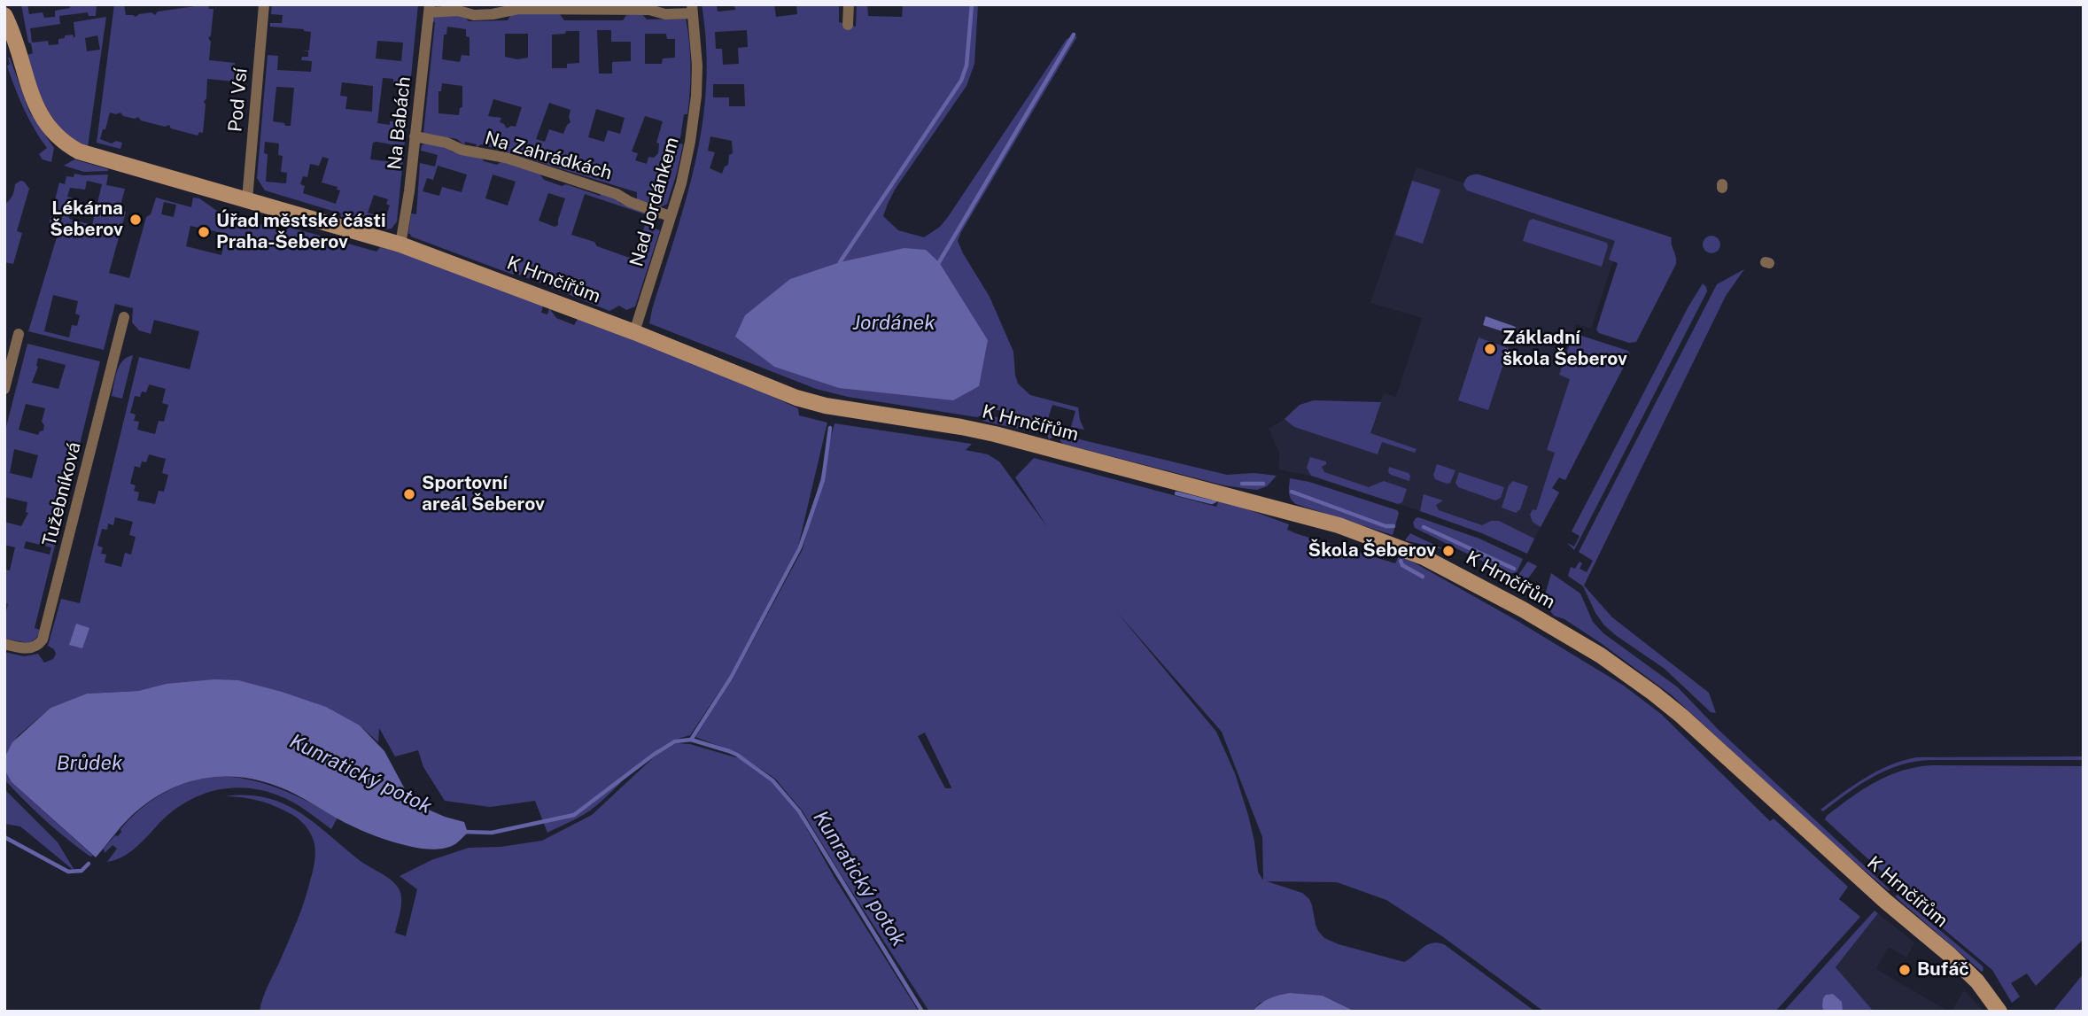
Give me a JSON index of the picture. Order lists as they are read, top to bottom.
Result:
{
  "streets": {
    "street": [
      "Pod Vsí",
      "Na Babách",
      "Na Zahrádkách",
      "Nad Jordánkem",
      "K Hrnčířům",
      "Tužebníková"
    ]
  },
  "crossings": [
    ["Pod Vsí", "K Hrnčířům"],
    ["Na Babách", "Na Zahrádkách"],
    ["Na Babách", "K Hrnčířům"],
    ["Na Zahrádkách", "Nad Jordánkem"],
    ["Nad Jordánkem", "K Hrnčířům"]
  ],
  "water": ["Jordánek", "Brůdek", "Kunratický potok"],
  "places": [
    "Lékárna Šeberov",
    "Úřad městské části Praha-Šeberov",
    "Základní škola Šeberov",
    "Sportovní areál Šeberov",
    "Škola Šeberov",
    "Bufáč"
  ]
}
